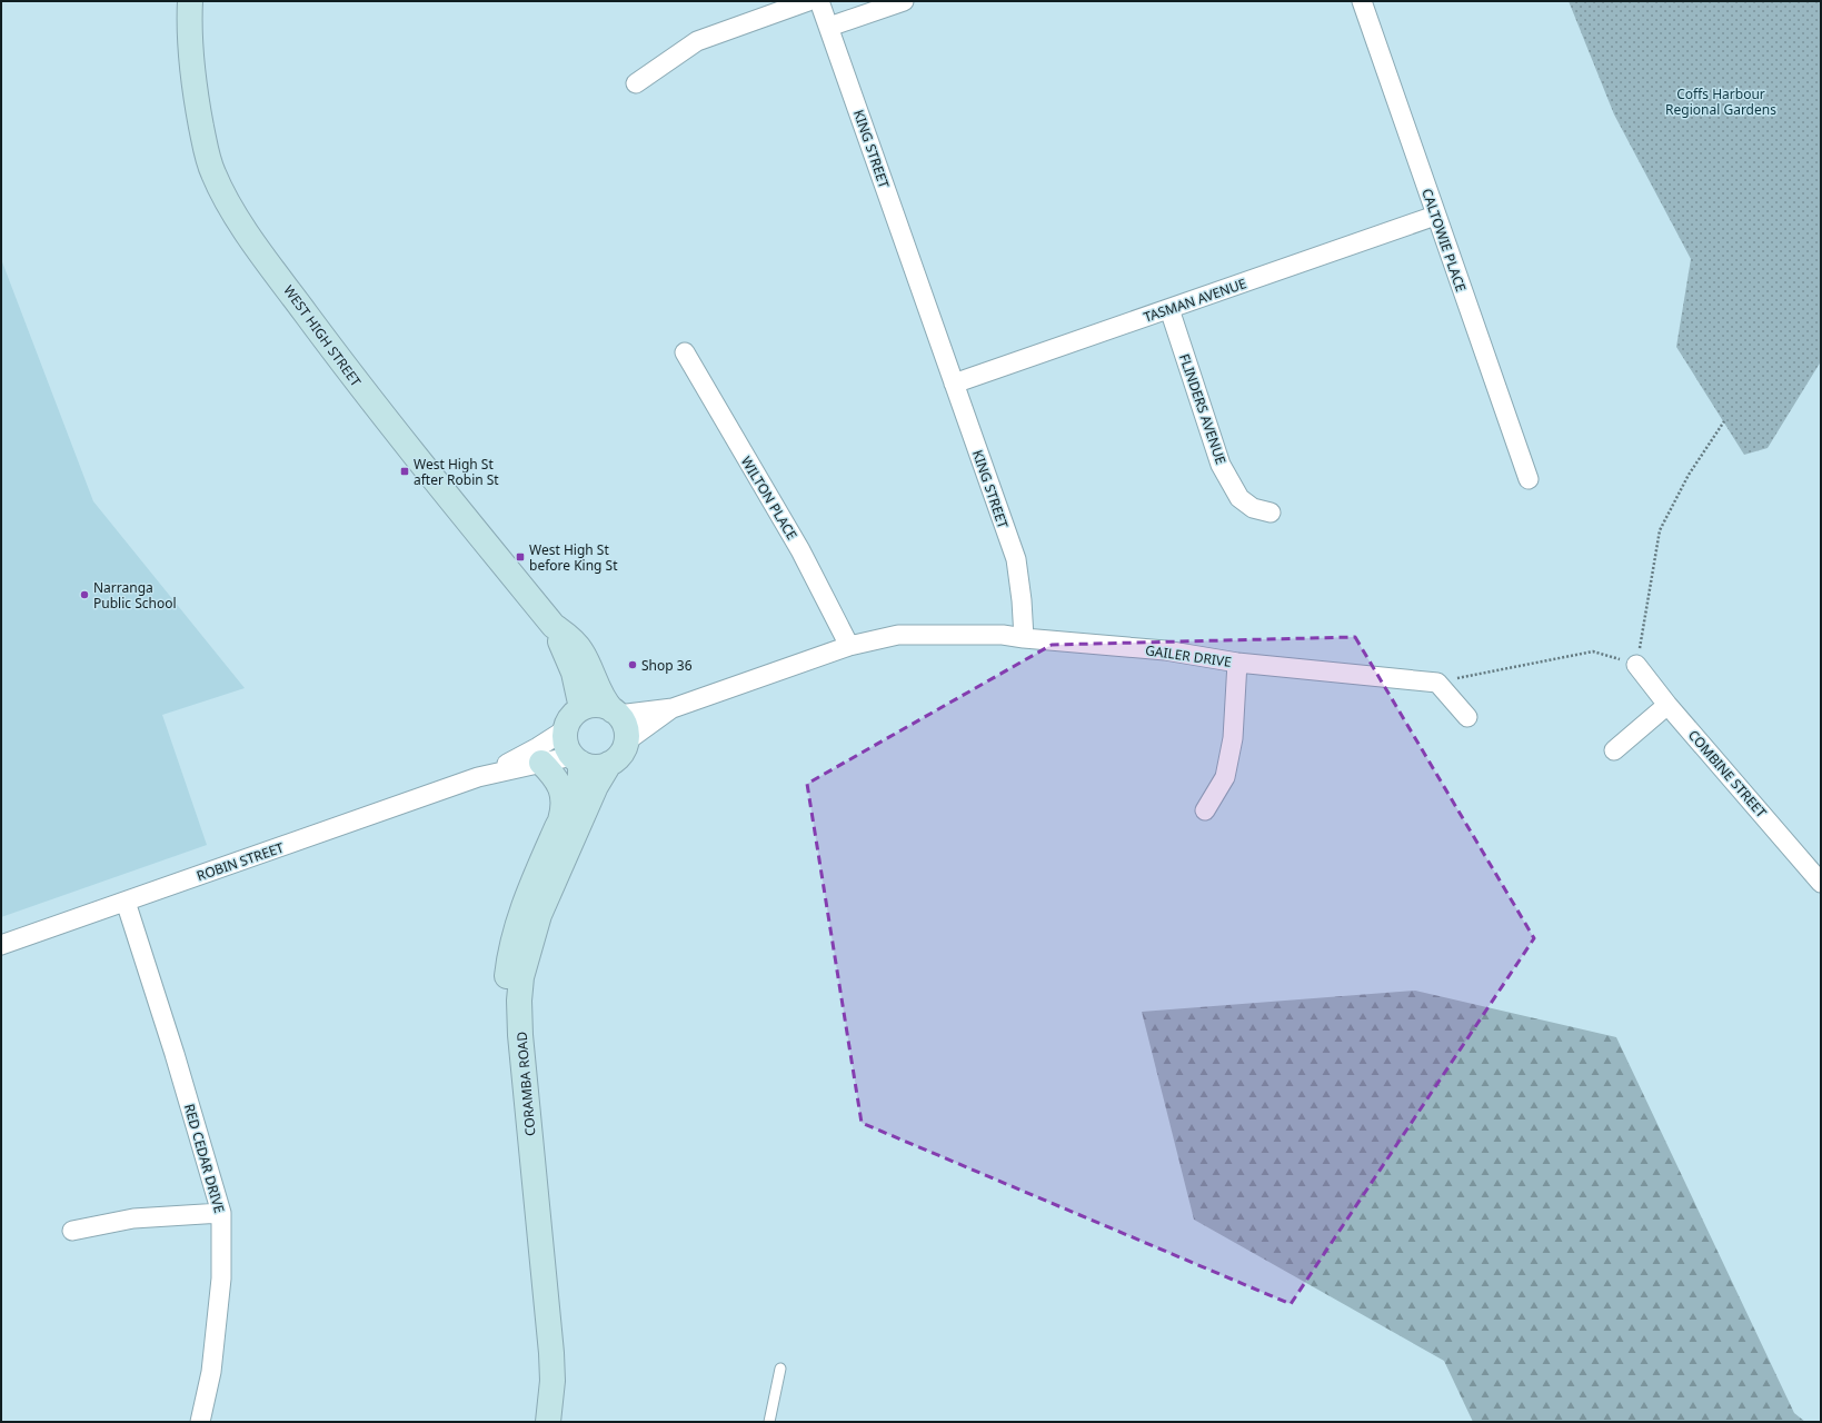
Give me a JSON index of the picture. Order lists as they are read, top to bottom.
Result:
{
  "streets": {
    "main road": ["WEST HIGH STREET", "CORAMBA ROAD"],
    "street": [
      "KING STREET",
      "CALTOWIE PLACE",
      "TASMAN AVENUE",
      "FLINDERS AVENUE",
      "WILTON PLACE",
      "GAILER DRIVE",
      "COMBINE STREET",
      "ROBIN STREET",
      "RED CEDAR DRIVE"
    ]
  },
  "crossings": [
    ["KING STREET", "TASMAN AVENUE"],
    ["KING STREET", "GAILER DRIVE"],
    ["CALTOWIE PLACE", "TASMAN AVENUE"],
    ["TASMAN AVENUE", "FLINDERS AVENUE"],
    ["WEST HIGH STREET", "ROBIN STREET"],
    ["WEST HIGH STREET", "CORAMBA ROAD"],
    ["ROBIN STREET", "CORAMBA ROAD"],
    ["ROBIN STREET", "RED CEDAR DRIVE"]
  ],
  "parks": ["Coffs Harbour Regional Gardens"],
  "places": {
    "transit": ["West High St after Robin St", "West High St before King St"],
    "other": ["Narranga Public School", "Shop 36"]
  }
}
